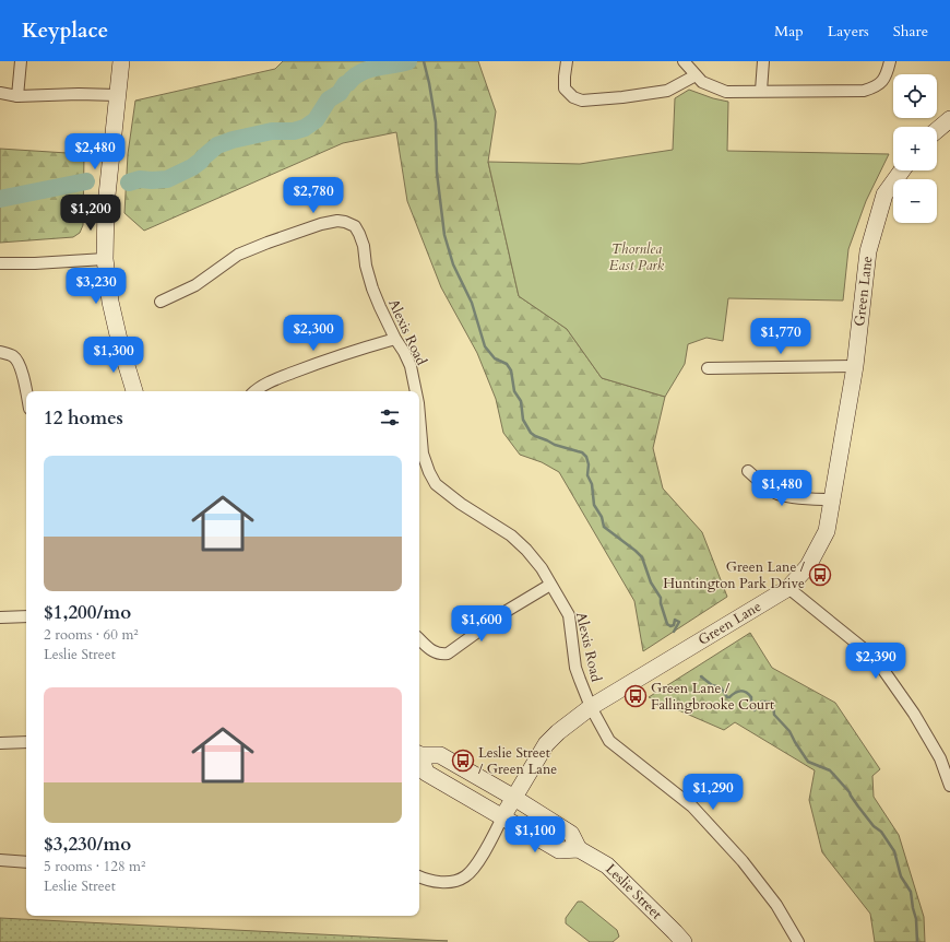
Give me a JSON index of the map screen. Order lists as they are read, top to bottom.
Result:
{
  "streets": {
    "main road": ["Green Lane", "Leslie Street"],
    "street": ["Alexis Road"]
  },
  "crossings": [
    ["Green Lane", "Alexis Road"],
    ["Green Lane", "Leslie Street"]
  ],
  "parks": ["Thornlea East Park"],
  "places": {
    "bus stop": ["Green Lane / Huntington Park Drive", "Green Lane / Fallingbrooke Court", "Leslie Street / Green Lane"]
  },
  "page": {
    "header": "Keyplace",
    "nav": ["Map", "Layers", "Share"],
    "map_buttons": ["+", "−"],
    "price": [
      "$2,480",
      "$2,780",
      "$1,200",
      "$3,230",
      "$2,300",
      "$1,770",
      "$1,300",
      "$1,480",
      "$1,600",
      "$2,390",
      "$1,290",
      "$1,100"
    ],
    "heading": "12 homes",
    "list": [
      {
        "name": "$1,200/mo",
        "note": "2 rooms · 60 m² · Leslie Street"
      },
      {
        "name": "$3,230/mo",
        "note": "5 rooms · 128 m² · Leslie Street"
      }
    ]
  }
}
